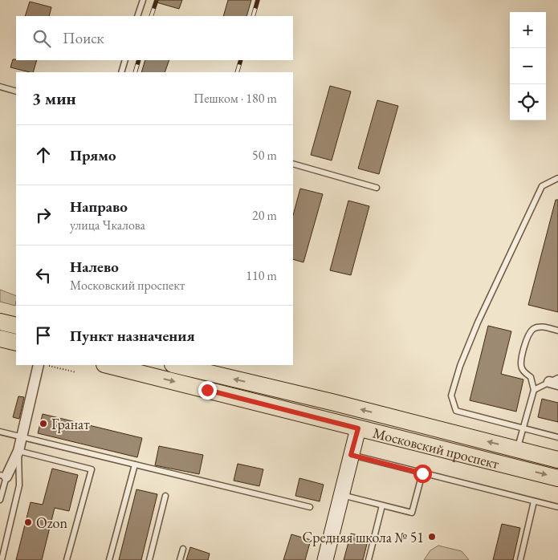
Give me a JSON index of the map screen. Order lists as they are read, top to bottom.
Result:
{
  "streets": {
    "main road": ["Московский проспект"]
  },
  "places": ["Гранат", "Ozon", "Средняя школа № 51"],
  "page": {
    "map_buttons": ["+", "−"],
    "search": "Поиск",
    "heading": ["3 мин", "Пешком · 180 m"],
    "list": [
      ["Прямо", "50 m"],
      ["Направо", "улица Чкалова", "20 m"],
      ["Налево", "Московский проспект", "110 m"],
      "Пункт назначения"
    ]
  }
}
